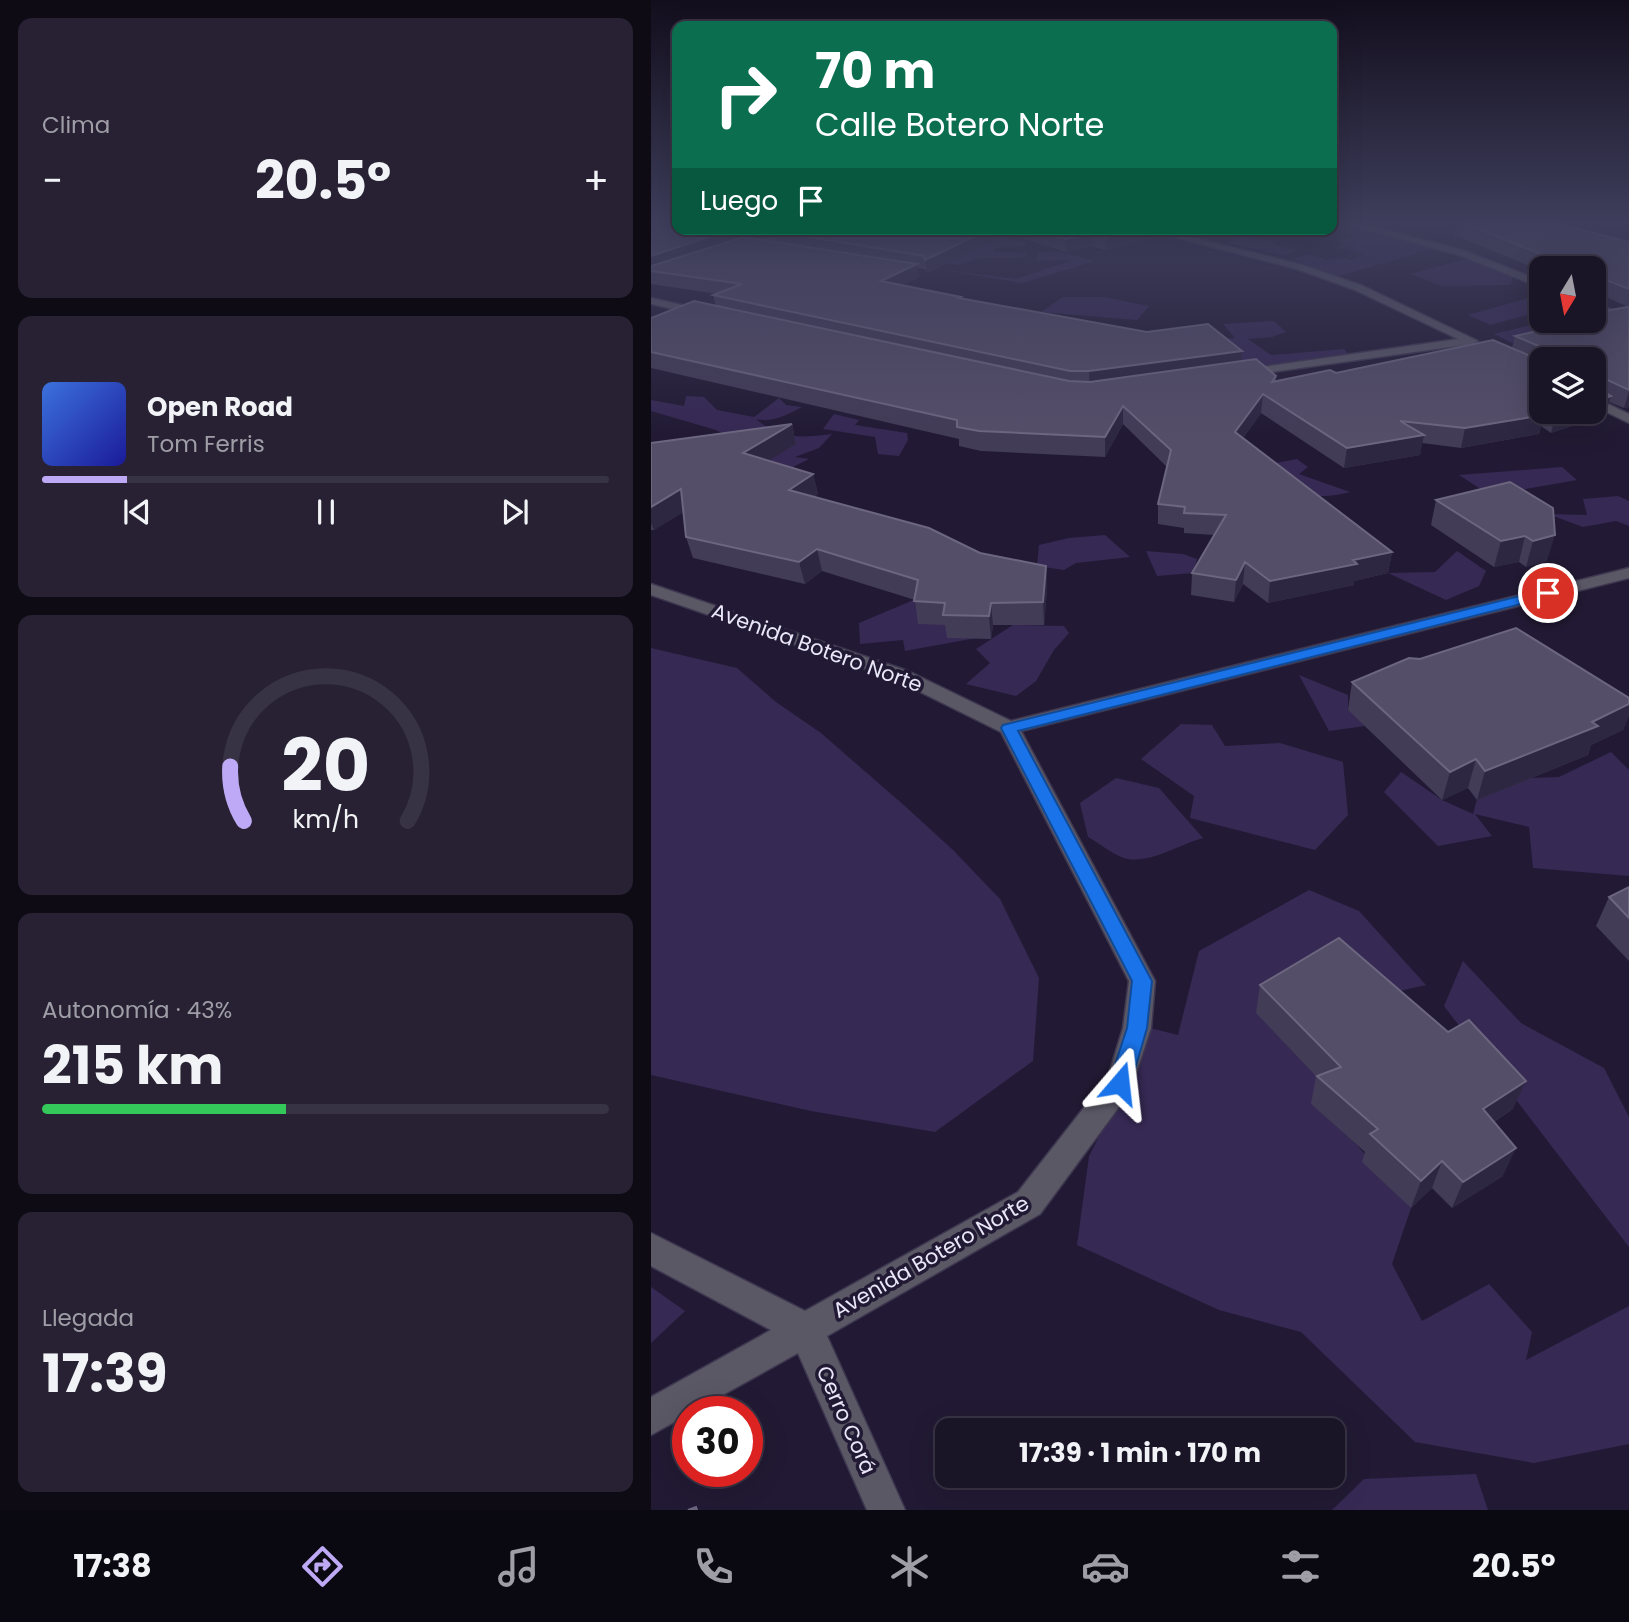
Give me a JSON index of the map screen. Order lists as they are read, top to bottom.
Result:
{
  "streets": {
    "street": ["Avenida Botero Norte", "Cerro Corá"]
  },
  "crossings": [
    ["Avenida Botero Norte", "Cerro Corá"]
  ],
  "north": "bottom",
  "page": {
    "tile": [
      "Clima",
      ["Autonomía · 43%", "215 km"],
      ["Llegada", "17:39"]
    ],
    "turn": ["70 m", "Calle Botero Norte"],
    "heat": ["−", "20.5°", "+"],
    "then": "Luego",
    "song": ["Open Road", "Tom Ferris"],
    "limit": "30",
    "trip": "17:39 · 1 min · 170 m",
    "tabs": ["17:38", "20.5°"],
    "gauge": ["20", "km/h"]
  }
}
